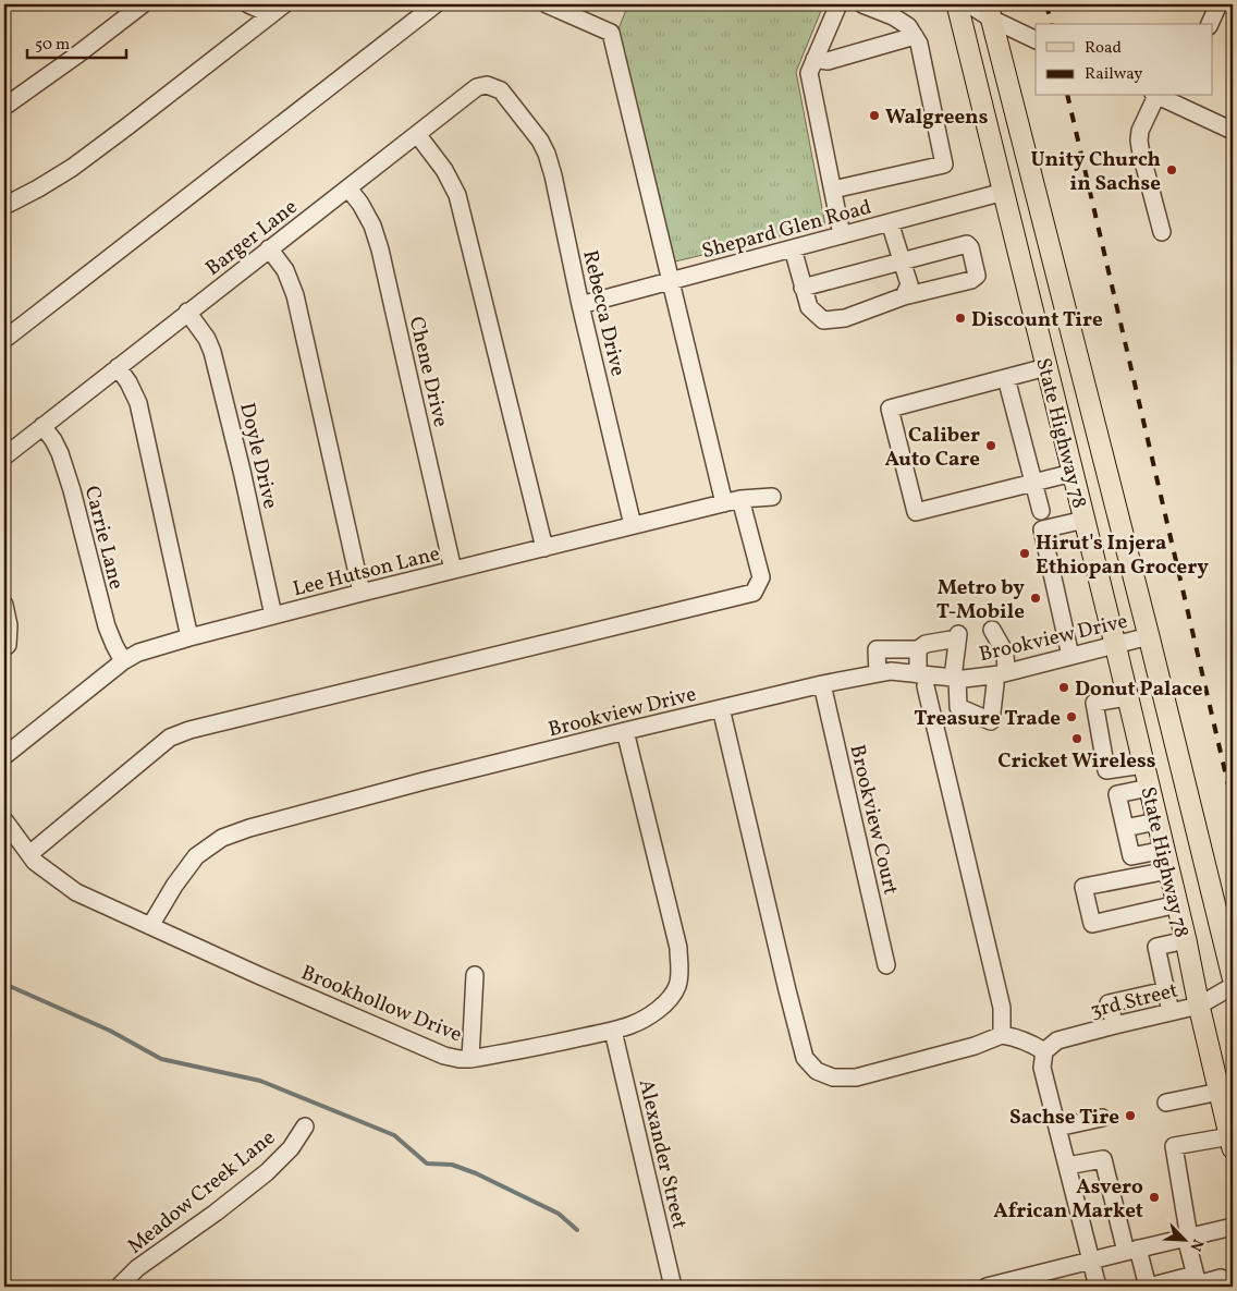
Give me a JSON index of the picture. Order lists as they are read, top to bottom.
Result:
{
  "streets": {
    "main road": ["State Highway 78"],
    "street": [
      "Shepard Glen Road",
      "Barger Lane",
      "Rebecca Drive",
      "Chene Drive",
      "Doyle Drive",
      "Carrie Lane",
      "Lee Hutson Lane",
      "Brookview Drive",
      "Brookview Court",
      "3rd Street",
      "Brookhollow Drive",
      "Alexander Street",
      "Meadow Creek Lane"
    ]
  },
  "crossings": [
    ["Shepard Glen Road", "Rebecca Drive"],
    ["Shepard Glen Road", "State Highway 78"],
    ["Barger Lane", "Rebecca Drive"],
    ["Barger Lane", "Chene Drive"],
    ["Barger Lane", "Doyle Drive"],
    ["Barger Lane", "Carrie Lane"],
    ["Rebecca Drive", "Lee Hutson Lane"],
    ["Chene Drive", "Lee Hutson Lane"],
    ["State Highway 78", "Brookview Drive"],
    ["State Highway 78", "3rd Street"],
    ["Doyle Drive", "Lee Hutson Lane"],
    ["Carrie Lane", "Lee Hutson Lane"],
    ["Brookview Drive", "Brookview Court"],
    ["Brookview Drive", "Brookhollow Drive"],
    ["Brookhollow Drive", "Alexander Street"]
  ],
  "places": [
    "Walgreens",
    "Unity Church in Sachse",
    "Discount Tire",
    "Caliber Auto Care",
    "Hirut's Injera Ethiopan Grocery",
    "Metro by T-Mobile",
    "Donut Palace",
    "Treasure Trade",
    "Cricket Wireless",
    "Sachse Tire",
    "Asvero African Market"
  ],
  "legend": ["Road", "Railway"],
  "scale_bar": "50 m",
  "north": "bottom right"
}
